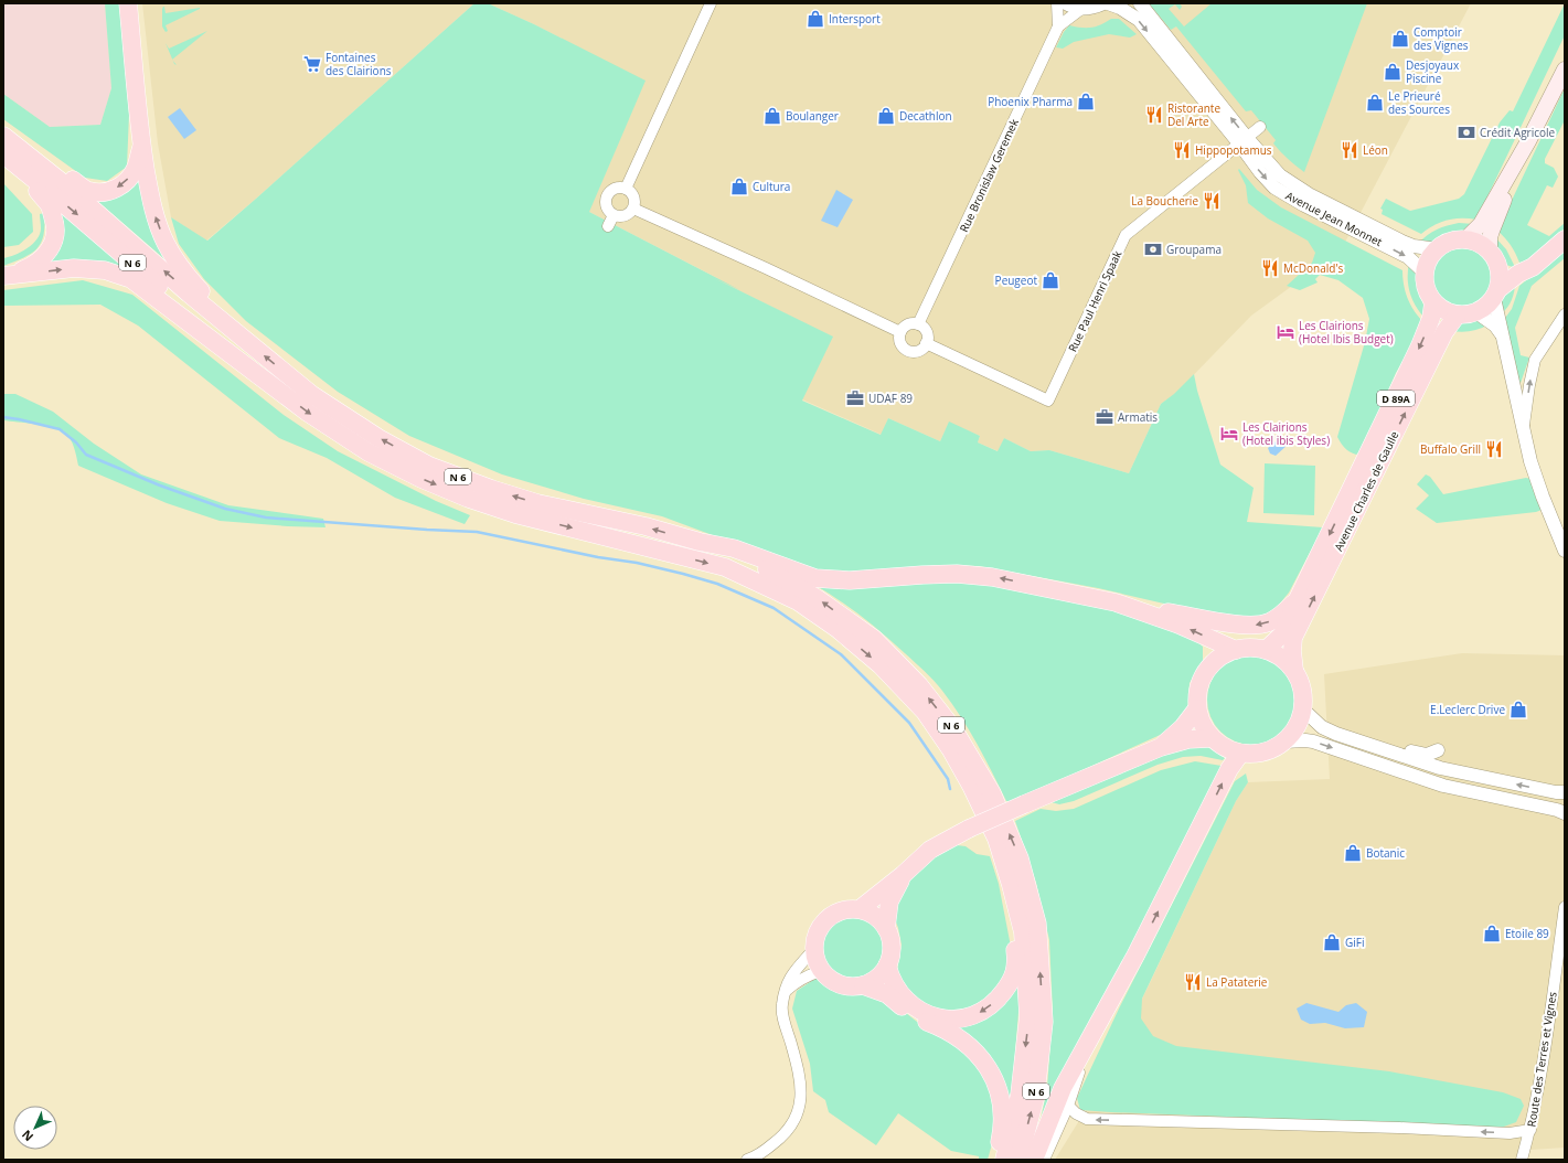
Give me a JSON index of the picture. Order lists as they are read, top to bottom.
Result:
{
  "streets": {
    "main road": ["N 6", "D 89A", "Avenue Charles de Gaulle"],
    "street": [
      "Rue Bronislaw Geremek",
      "Avenue Jean Monnet",
      "Rue Paul Henri Spaak",
      "Route des Terres et Vignes"
    ]
  },
  "crossings": [
    ["Rue Bronislaw Geremek", "Rue Paul Henri Spaak"],
    ["Avenue Jean Monnet", "Rue Paul Henri Spaak"],
    ["Avenue Jean Monnet", "Avenue Charles de Gaulle"]
  ],
  "places": {
    "shop": [
      "Intersport",
      "Comptoir des Vignes",
      "Desjoyaux Piscine",
      "Phoenix Pharma",
      "Le Prieuré des Sources",
      "Boulanger",
      "Decathlon",
      "Cultura",
      "Peugeot",
      "E.Leclerc Drive",
      "Botanic",
      "Etoile 89",
      "GiFi"
    ],
    "supermarket": ["Fontaines des Clairions"],
    "restaurant": [
      "Ristorante Del Arte",
      "Hippopotamus",
      "Léon",
      "La Boucherie",
      "McDonald's",
      "Buffalo Grill",
      "La Pataterie"
    ],
    "bank": ["Crédit Agricole", "Groupama"],
    "hotel": ["Les Clairions (Hotel Ibis Budget)", "Les Clairions (Hotel ibis Styles)"],
    "office": ["UDAF 89", "Armatis"]
  },
  "north": "bottom left"
}
